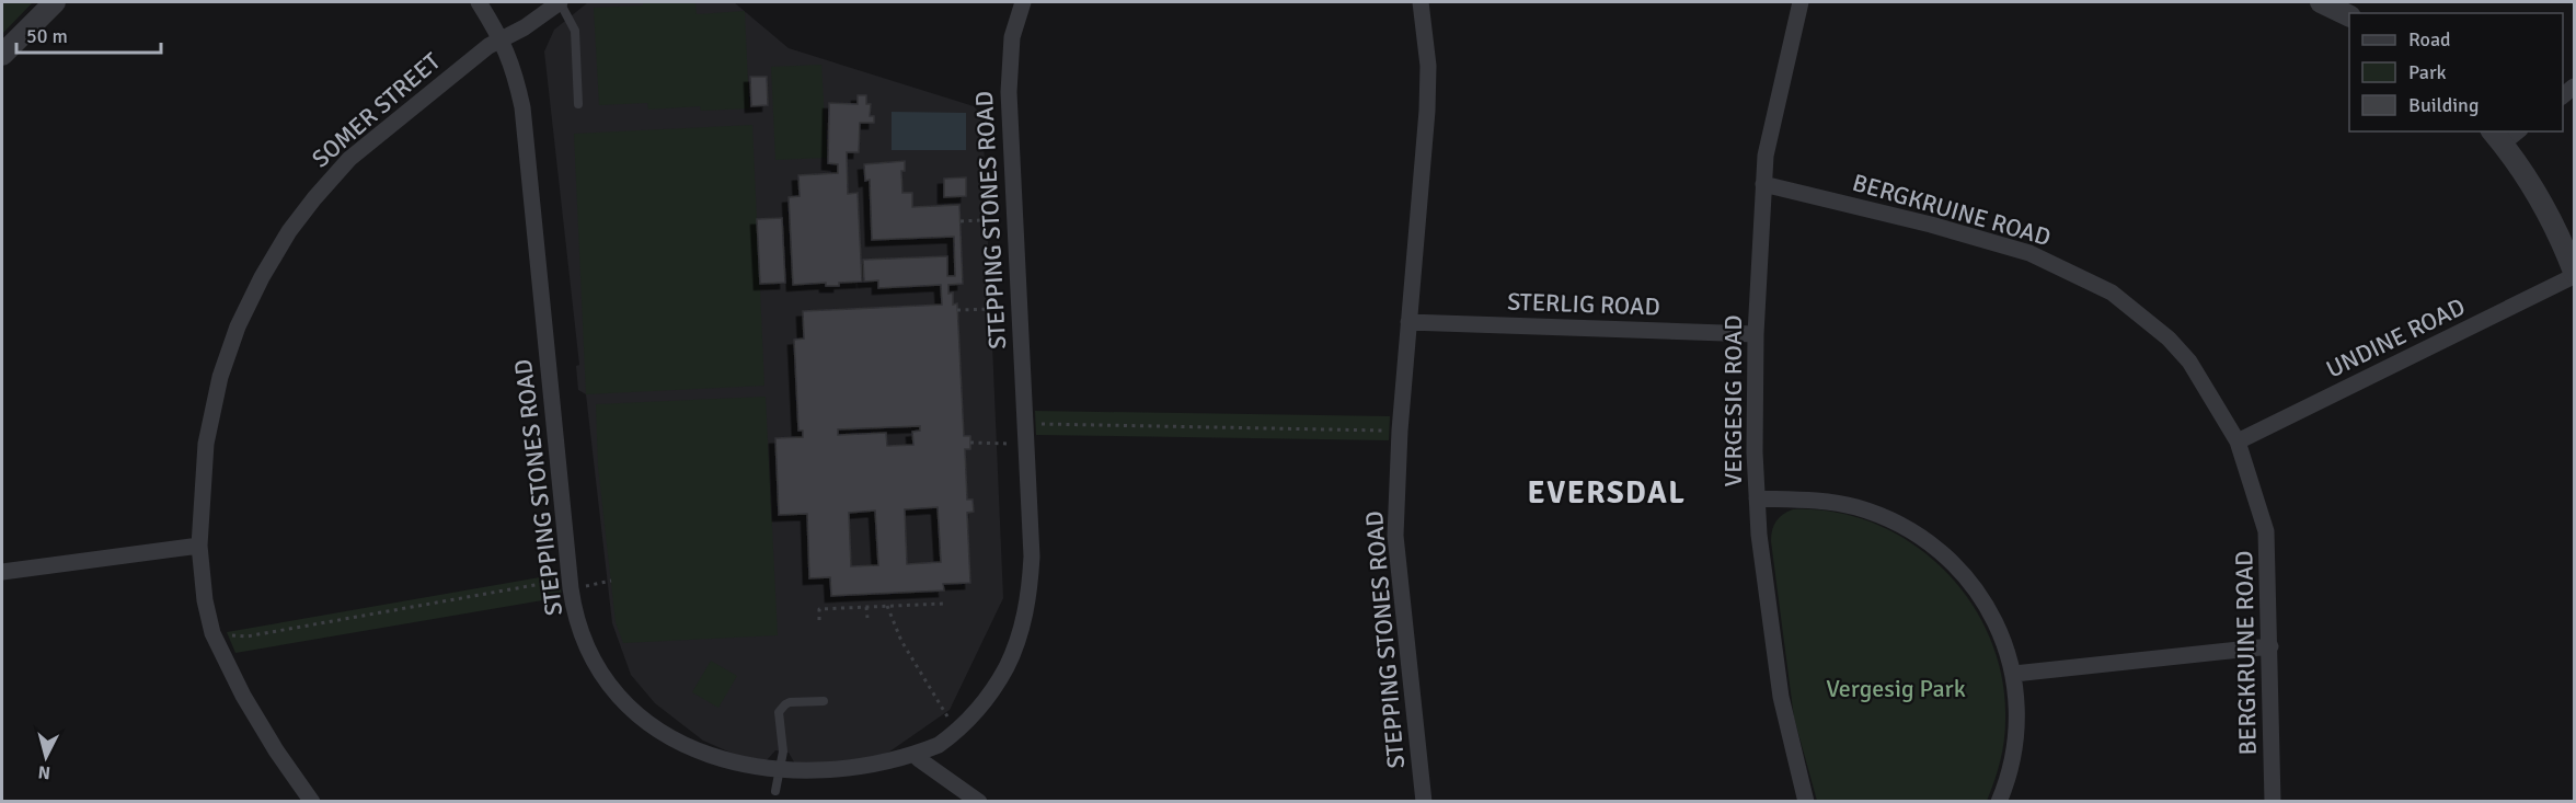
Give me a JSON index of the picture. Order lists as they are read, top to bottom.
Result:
{
  "streets": {
    "street": [
      "SOMER STREET",
      "BERGKRUINE ROAD",
      "STEPPING STONES ROAD",
      "STERLIG ROAD",
      "UNDINE ROAD",
      "VERGESIG ROAD"
    ]
  },
  "crossings": [
    ["SOMER STREET", "STEPPING STONES ROAD"],
    ["BERGKRUINE ROAD", "UNDINE ROAD"],
    ["BERGKRUINE ROAD", "VERGESIG ROAD"],
    ["STEPPING STONES ROAD", "STERLIG ROAD"],
    ["STERLIG ROAD", "VERGESIG ROAD"]
  ],
  "districts": ["EVERSDAL"],
  "parks": ["Vergesig Park"],
  "legend": ["Road", "Park", "Building"],
  "scale_bar": "50 m",
  "north": "bottom"
}
